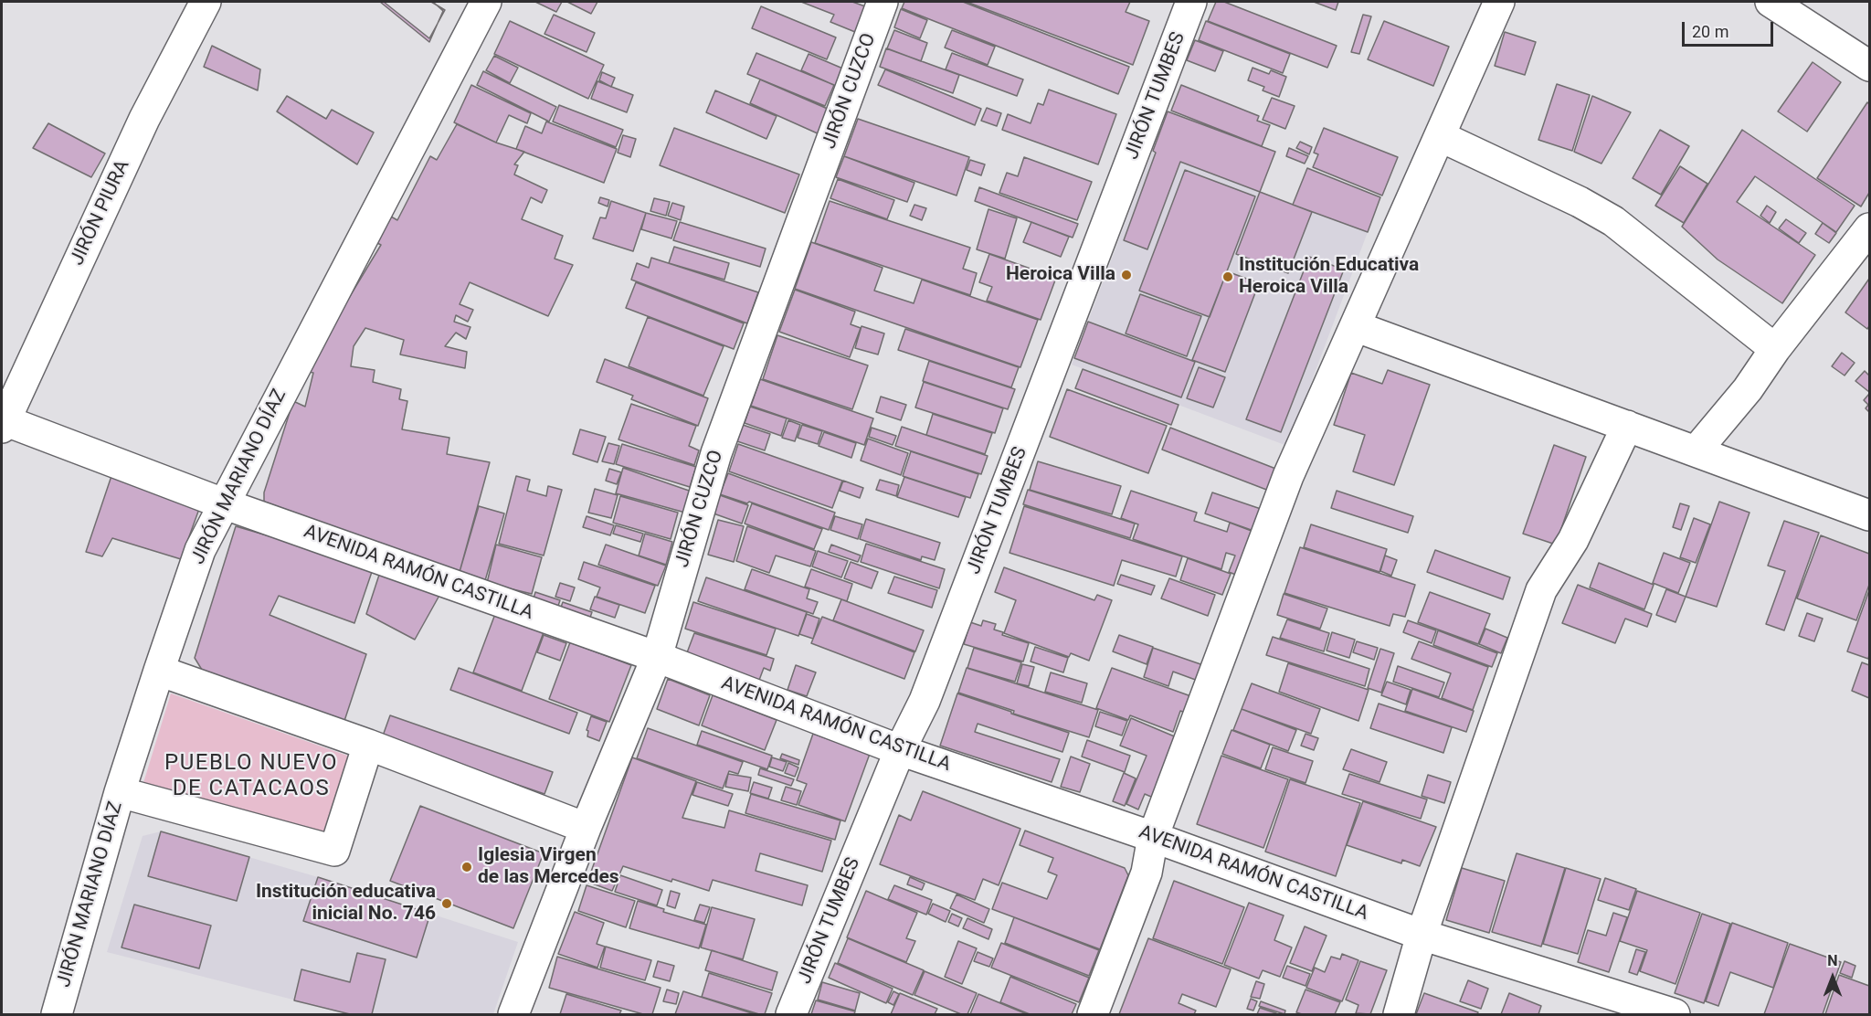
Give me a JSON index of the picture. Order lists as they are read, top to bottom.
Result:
{
  "streets": {
    "street": [
      "JIRÓN CUZCO",
      "JIRÓN TUMBES",
      "JIRÓN PIURA",
      "JIRÓN MARIANO DÍAZ",
      "AVENIDA RAMÓN CASTILLA"
    ]
  },
  "crossings": [
    ["JIRÓN CUZCO", "AVENIDA RAMÓN CASTILLA"],
    ["JIRÓN TUMBES", "AVENIDA RAMÓN CASTILLA"],
    ["JIRÓN PIURA", "AVENIDA RAMÓN CASTILLA"],
    ["JIRÓN MARIANO DÍAZ", "AVENIDA RAMÓN CASTILLA"]
  ],
  "districts": ["PUEBLO NUEVO DE CATACAOS"],
  "places": [
    "Heroica Villa",
    "Institución Educativa Heroica Villa",
    "Iglesia Virgen de las Mercedes",
    "Institución educativa inicial No. 746"
  ],
  "scale_bar": "20 m",
  "north": "top"
}
